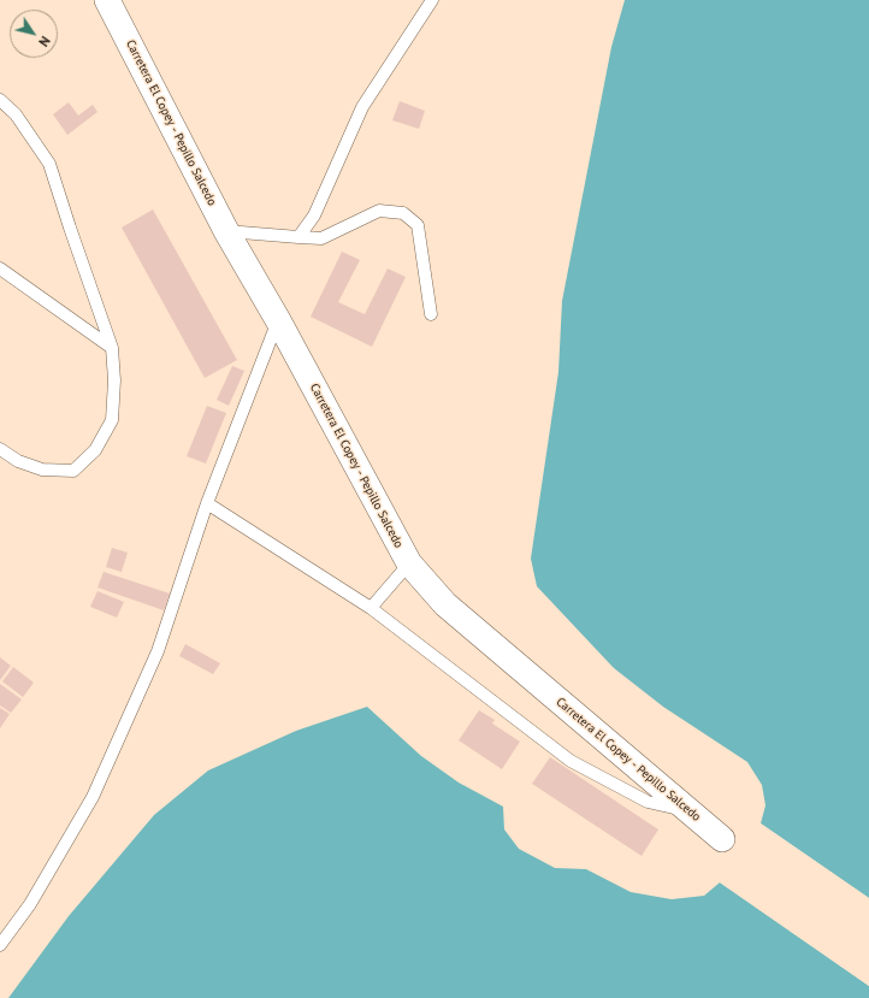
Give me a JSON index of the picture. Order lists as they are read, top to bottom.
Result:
{
  "streets": {
    "street": ["Carretera El Copey - Pepillo Salcedo"]
  },
  "north": "bottom right"
}
